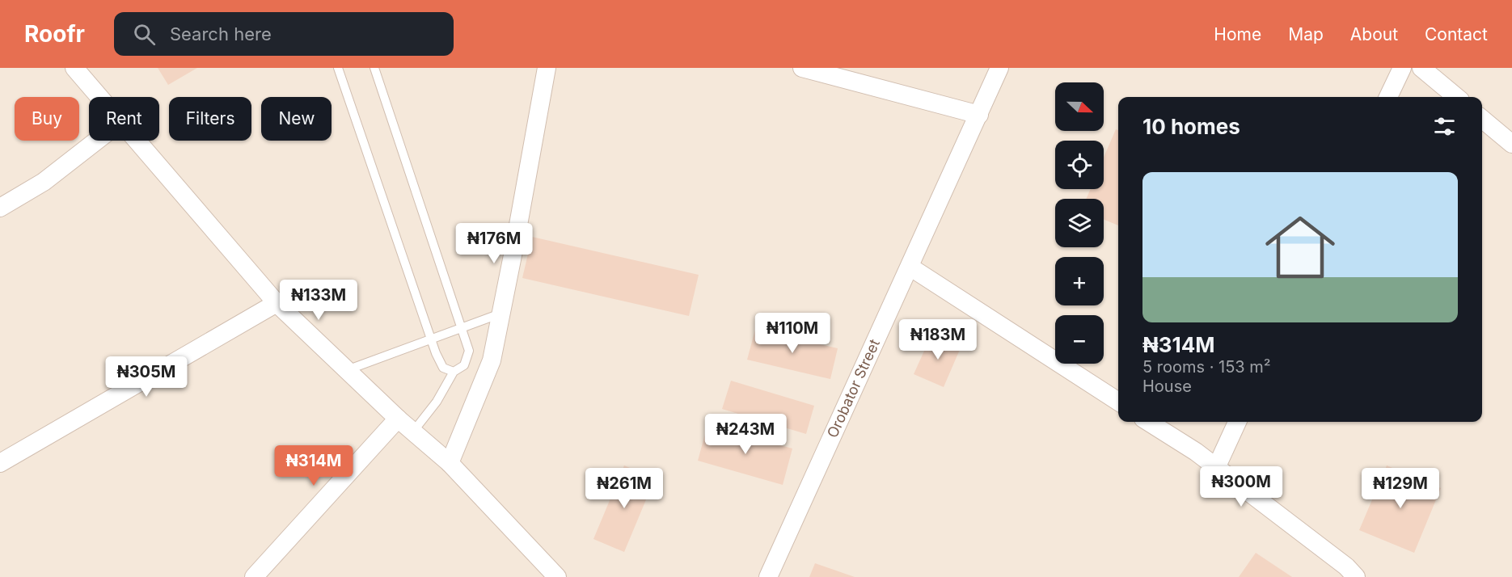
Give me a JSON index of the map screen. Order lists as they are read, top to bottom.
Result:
{
  "streets": {
    "street": ["Orobator Street"]
  },
  "north": "right",
  "page": {
    "header": "Roofr",
    "search": "Search here",
    "nav": [
      "Home",
      "Map",
      "About",
      "Contact"
    ],
    "map_buttons": ["+", "−"],
    "chip": [
      "Buy",
      "Rent",
      "Filters",
      "New"
    ],
    "heading": "10 homes",
    "list": [
      {
        "name": "₦314M",
        "note": "5 rooms · 153 m² · House"
      }
    ],
    "price": [
      "₦176M",
      "₦133M",
      "₦110M",
      "₦183M",
      "₦305M",
      "₦243M",
      "₦314M",
      "₦300M",
      "₦261M",
      "₦129M"
    ]
  }
}
